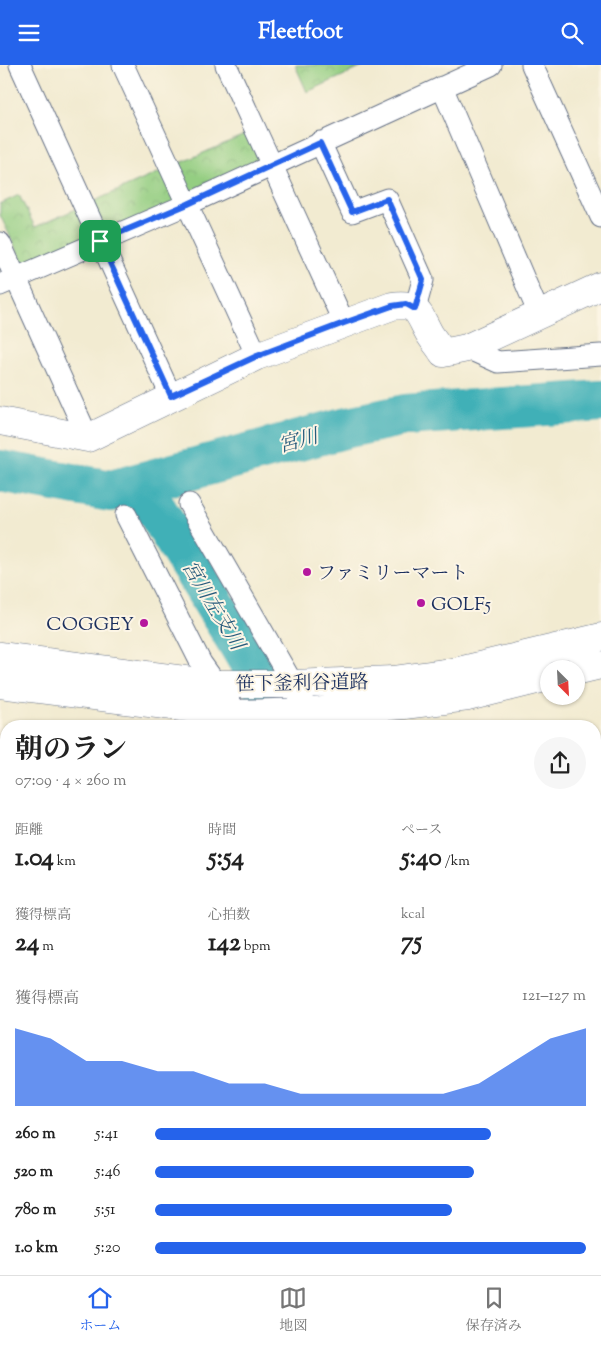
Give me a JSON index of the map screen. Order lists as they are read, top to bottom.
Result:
{
  "streets": {
    "street": ["笹下釜利谷道路"]
  },
  "water": ["宮川", "宮川左支川"],
  "places": ["ファミリーマート", "GOLF5", "COGGEY"],
  "north": "bottom right",
  "page": {
    "header": "Fleetfoot",
    "heading": ["朝のラン", "07:09 · 4 × 260 m"],
    "stats": [
      ["距離", "1.04 km"],
      ["時間", "5:54"],
      ["ペース", "5:40 /km"],
      ["獲得標高", "24 m"],
      ["心拍数", "142 bpm"],
      ["kcal", "75"]
    ],
    "chart": ["獲得標高", "121–127 m"],
    "list": [
      {
        "name": "260 m",
        "note": "5:41"
      },
      {
        "name": "520 m",
        "note": "5:46"
      },
      {
        "name": "780 m",
        "note": "5:51"
      },
      {
        "name": "1.0 km",
        "note": "5:20"
      }
    ],
    "tabs": ["ホーム", "地図", "保存済み"]
  }
}
